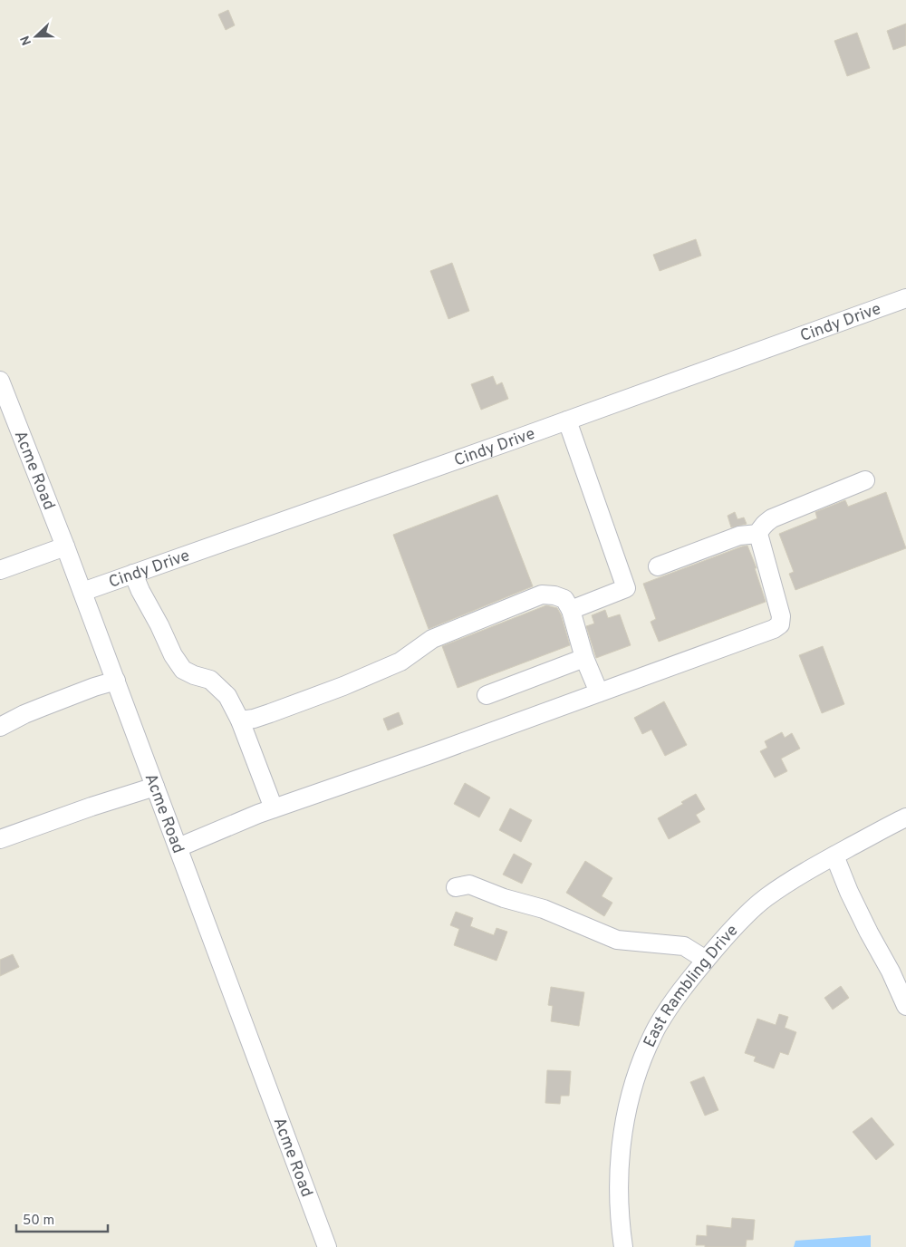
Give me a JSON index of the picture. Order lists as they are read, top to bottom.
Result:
{
  "streets": {
    "street": ["Cindy Drive", "Acme Road", "East Rambling Drive"]
  },
  "crossings": [
    ["Cindy Drive", "Acme Road"]
  ],
  "scale_bar": "50 m",
  "north": "left"
}
